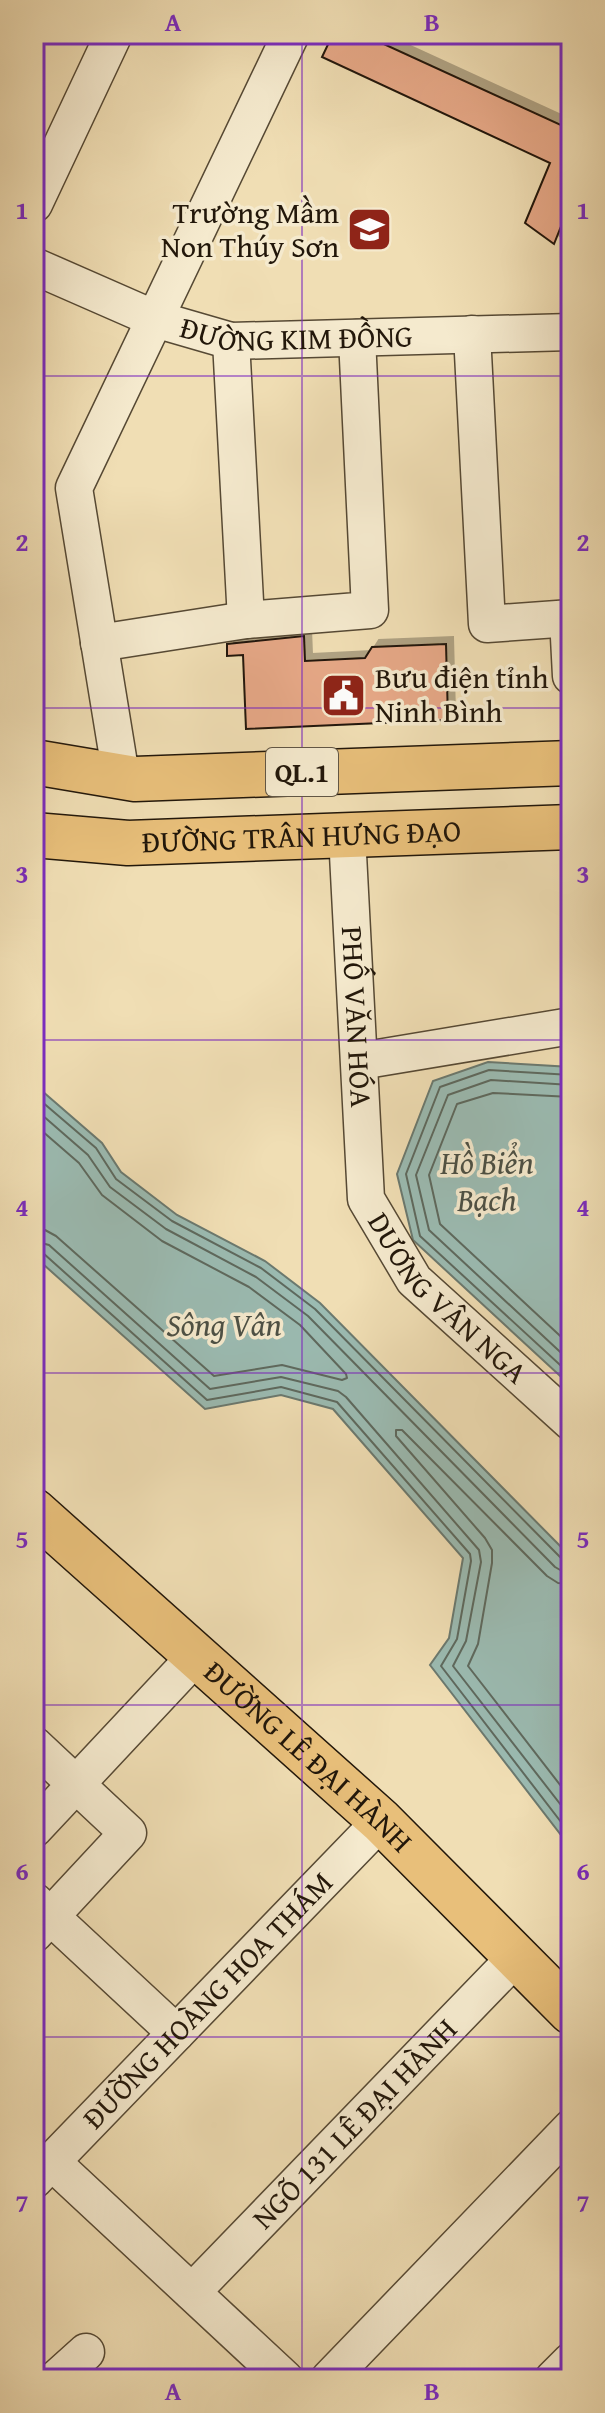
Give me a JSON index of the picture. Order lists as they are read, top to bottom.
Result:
{
  "streets": {
    "main road": ["QL.1", "ĐƯỜNG TRÂN HƯNG ĐẠO", "ĐƯỜNG LÊ ĐẠI HÀNH"],
    "street": [
      "ĐƯỜNG KIM ĐỒNG",
      "PHỐ VĂN HÓA",
      "DƯƠNG VÂN NGA",
      "ĐƯỜNG HOÀNG HOA THÁM",
      "NGÕ 131 LÊ ĐẠI HÀNH"
    ]
  },
  "crossings": [
    ["ĐƯỜNG TRÂN HƯNG ĐẠO", "PHỐ VĂN HÓA"],
    ["PHỐ VĂN HÓA", "DƯƠNG VÂN NGA"],
    ["ĐƯỜNG LÊ ĐẠI HÀNH", "ĐƯỜNG HOÀNG HOA THÁM"],
    ["ĐƯỜNG LÊ ĐẠI HÀNH", "NGÕ 131 LÊ ĐẠI HÀNH"]
  ],
  "water": ["Hồ Biển Bạch", "Sông Vân"],
  "places": {
    "school or university": ["Trường Mầm Non Thúy Sơn"],
    "public building": ["Bưu điện tỉnh Ninh Bình"]
  },
  "grid": {
    "columns": ["A", "B"],
    "rows": [
      "1",
      "2",
      "3",
      "4",
      "5",
      "6",
      "7"
    ]
  }
}
